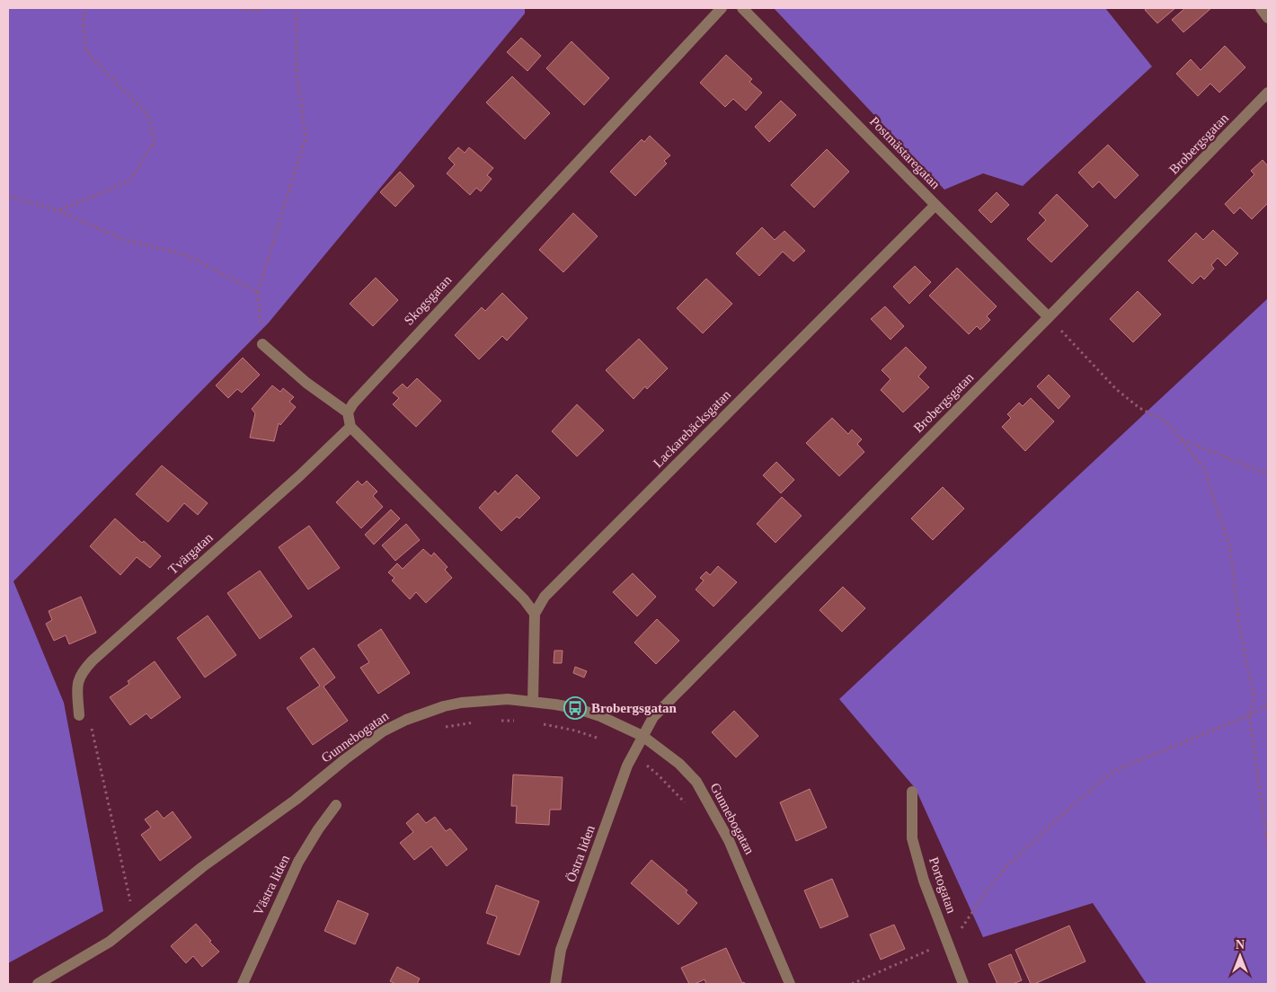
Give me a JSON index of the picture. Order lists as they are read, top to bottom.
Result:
{
  "streets": {
    "street": [
      "Brobergsgatan",
      "Postmästaregatan",
      "Skogsgatan",
      "Lackarebäcksgatan",
      "Tvärgatan",
      "Gunnebogatan",
      "Östra liden",
      "Västra liden",
      "Portogatan"
    ]
  },
  "crossings": [
    ["Brobergsgatan", "Postmästaregatan"],
    ["Brobergsgatan", "Gunnebogatan"],
    ["Brobergsgatan", "Östra liden"],
    ["Postmästaregatan", "Lackarebäcksgatan"],
    ["Gunnebogatan", "Östra liden"]
  ],
  "places": {
    "bus stop": ["Brobergsgatan"]
  },
  "north": "top"
}
